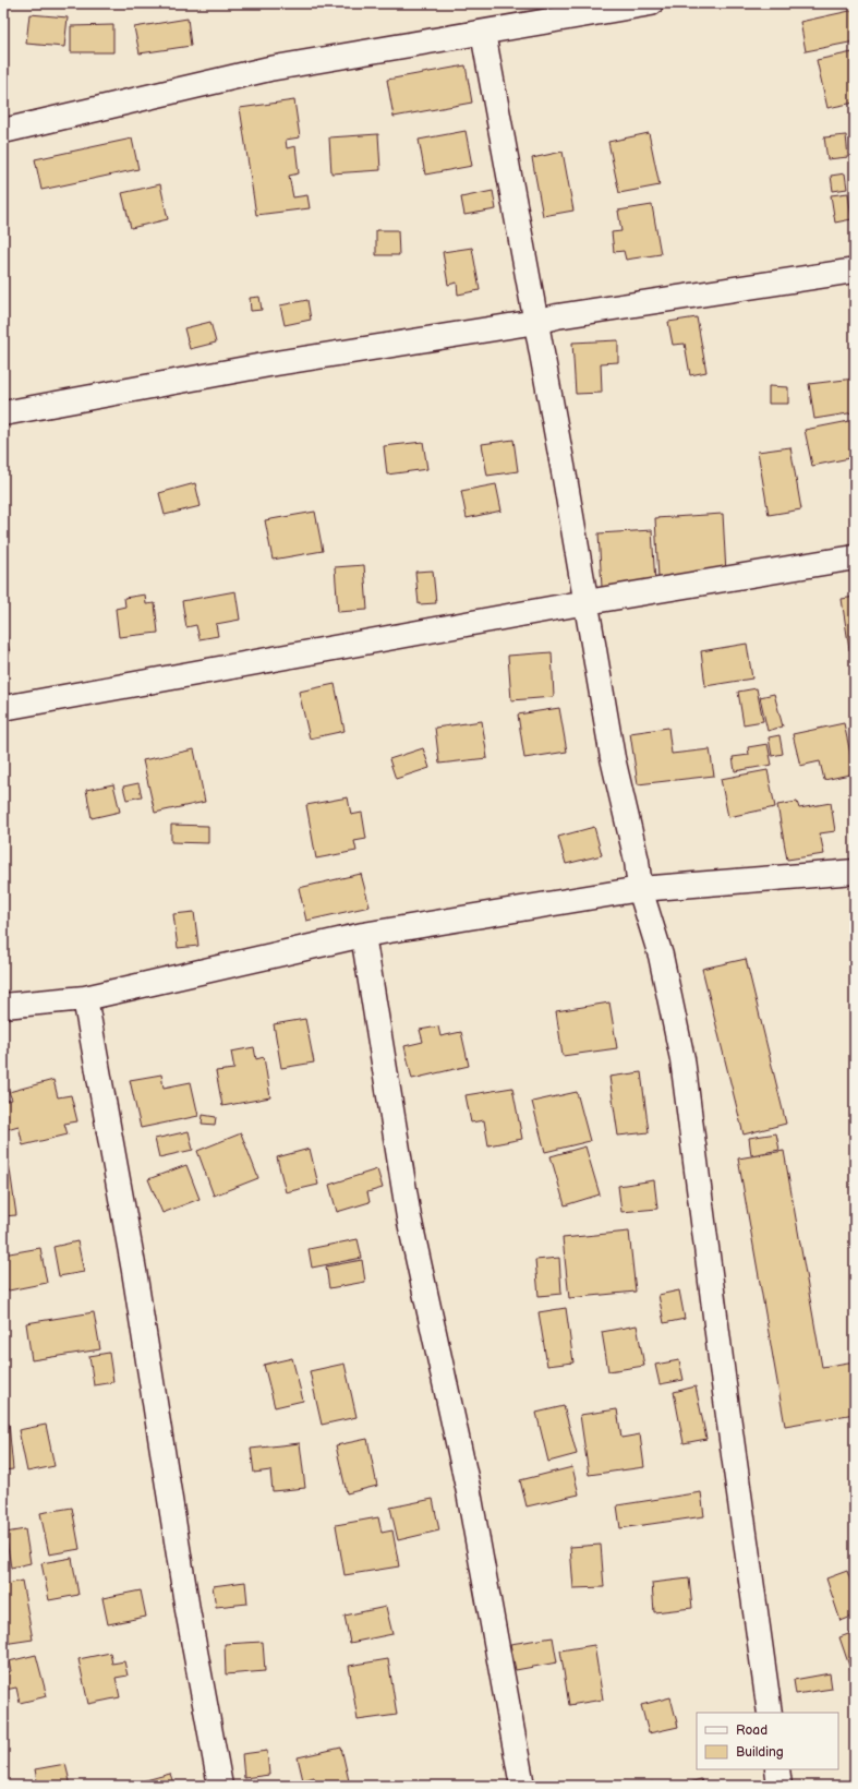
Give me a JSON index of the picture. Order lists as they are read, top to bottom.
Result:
{
  "legend": ["Road", "Building"]
}
